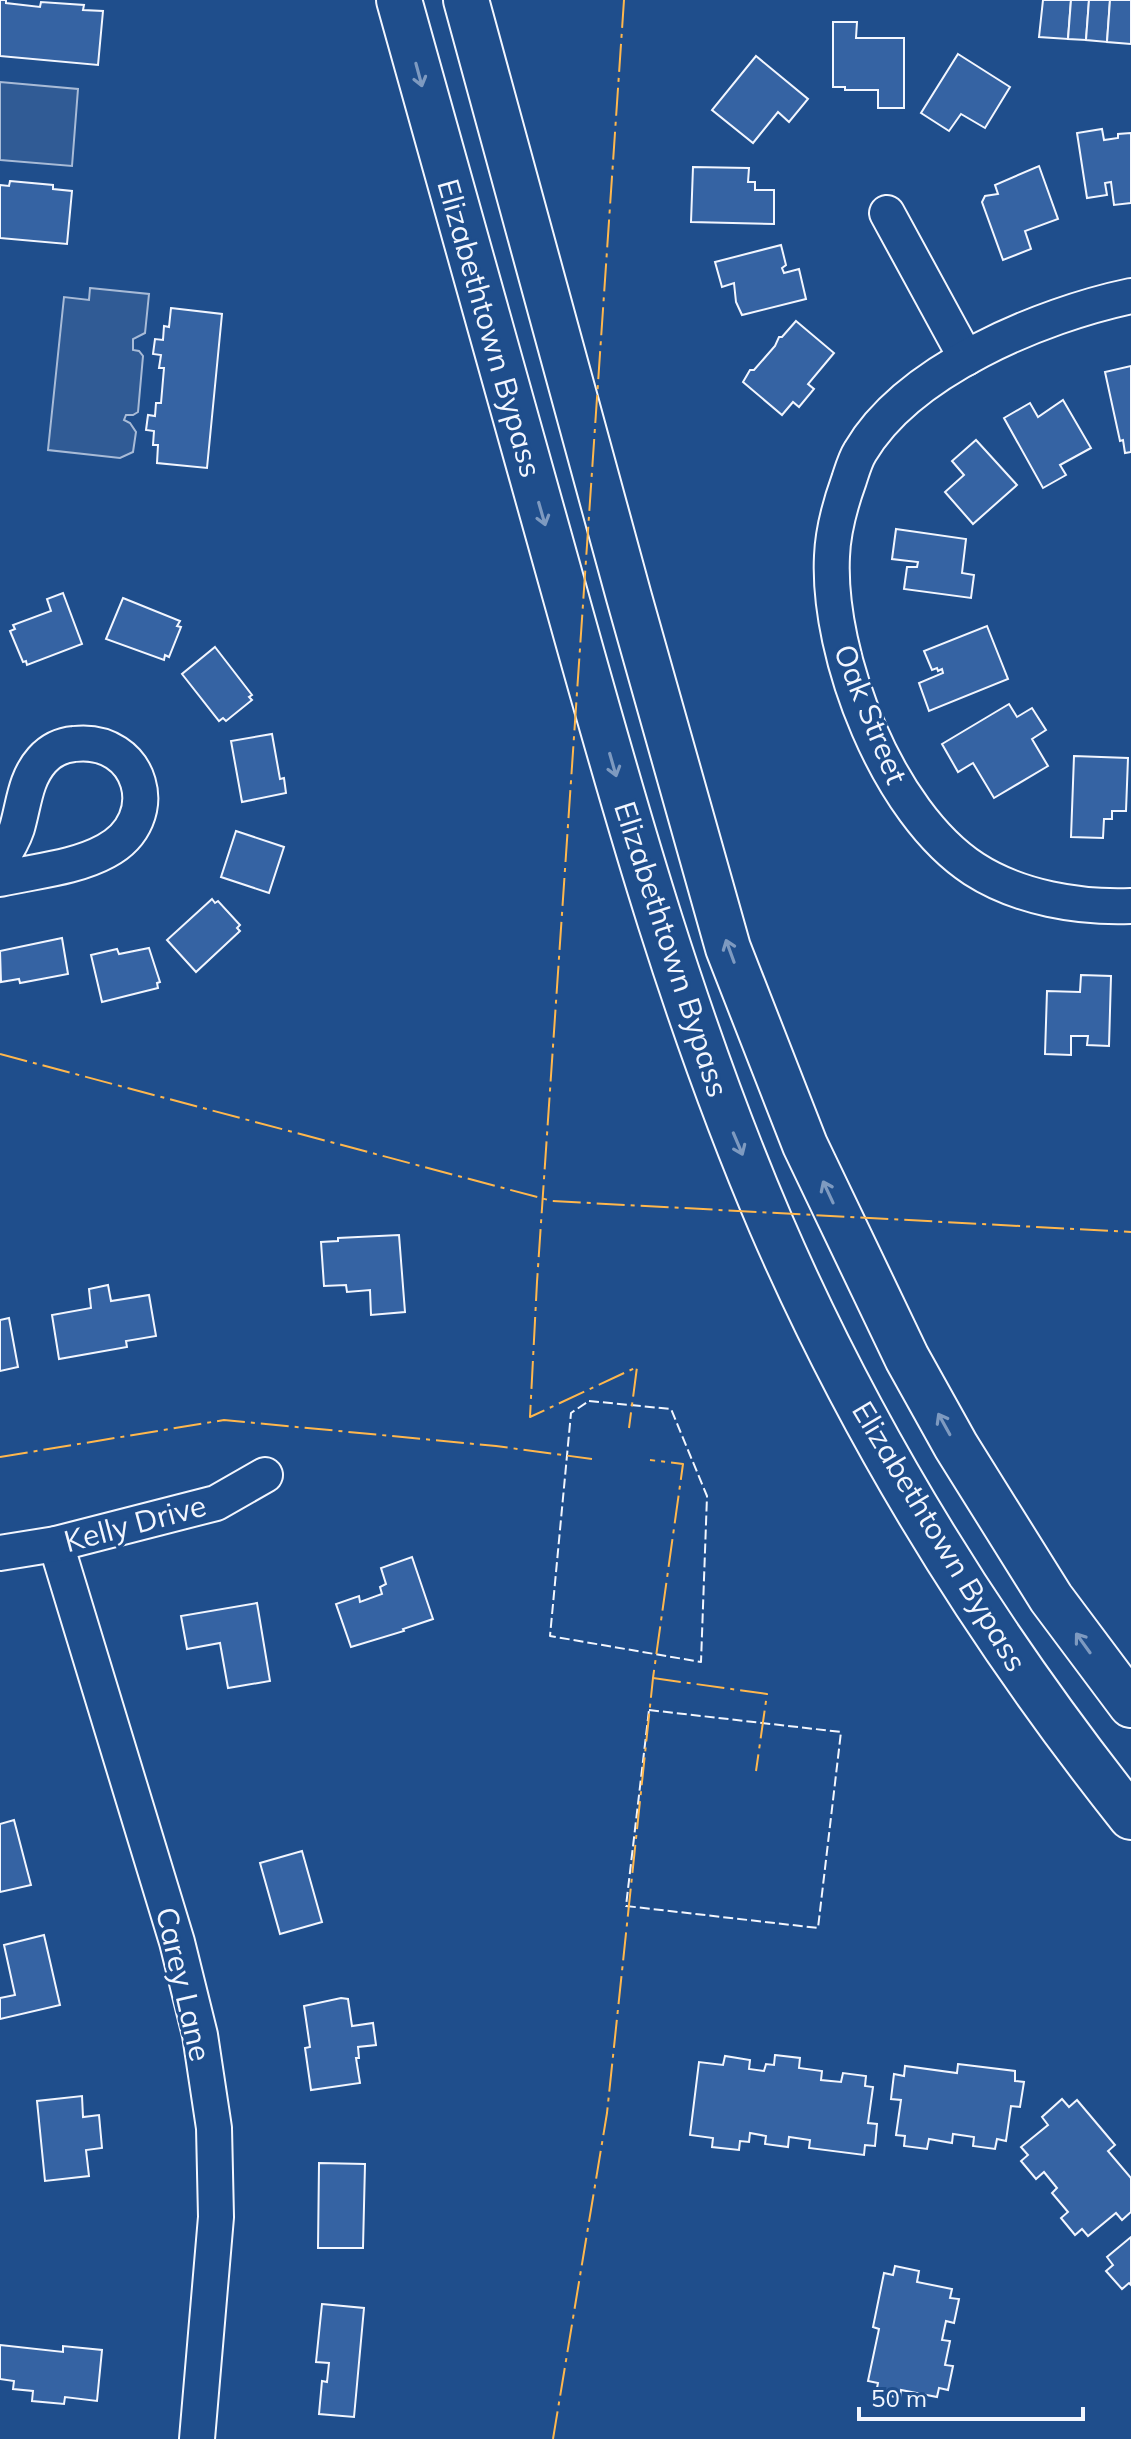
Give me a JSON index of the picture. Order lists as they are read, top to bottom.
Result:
{
  "streets": {
    "highway": ["Elizabethtown Bypass"],
    "street": ["Oak Street", "Kelly Drive", "Carey Lane"]
  },
  "crossings": [
    ["Kelly Drive", "Carey Lane"]
  ],
  "scale_bar": "50 m"
}
